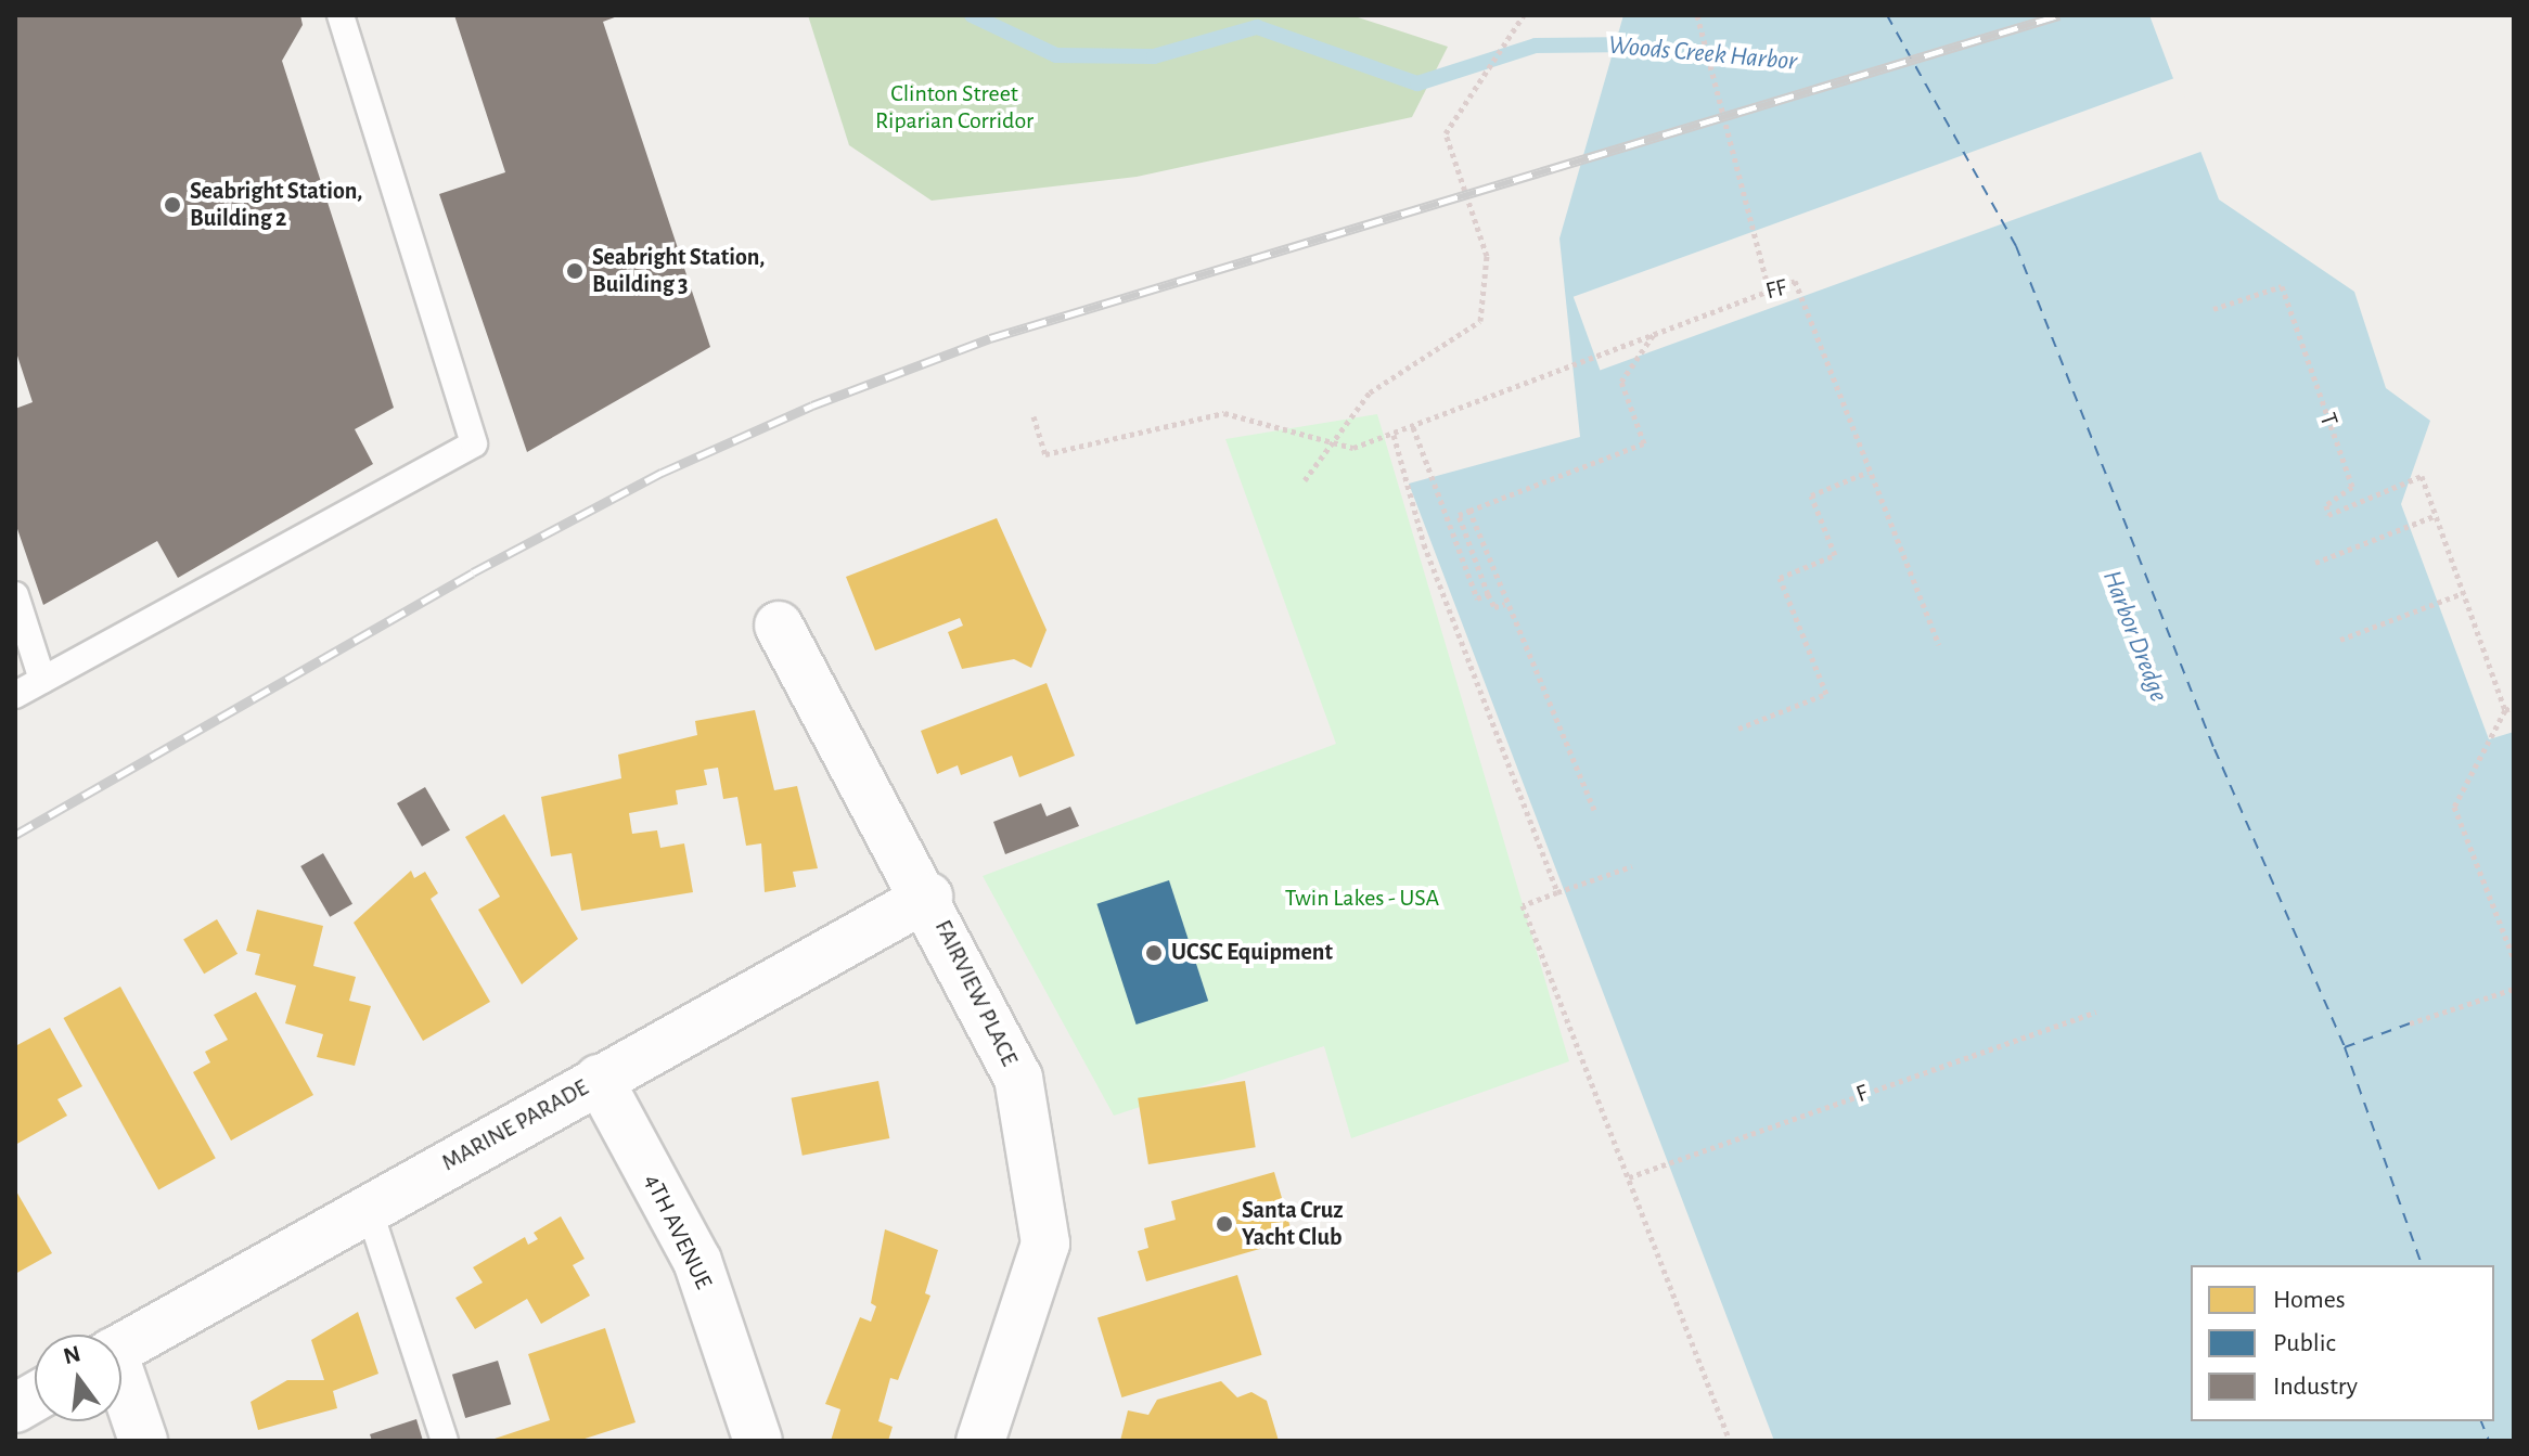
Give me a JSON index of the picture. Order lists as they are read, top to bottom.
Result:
{
  "streets": {
    "street": ["FAIRVIEW PLACE", "MARINE PARADE", "4TH AVENUE"],
    "path": ["FF", "T", "F"]
  },
  "crossings": [
    ["FAIRVIEW PLACE", "MARINE PARADE"],
    ["MARINE PARADE", "4TH AVENUE"]
  ],
  "water": ["Woods Creek Harbor", "Harbor Dredge"],
  "parks": ["Clinton Street Riparian Corridor", "Twin Lakes - USA"],
  "places": [
    "Seabright Station, Building 2",
    "Seabright Station, Building 3",
    "UCSC Equipment",
    "Santa Cruz Yacht Club"
  ],
  "legend": ["Homes", "Public", "Industry"],
  "north": "top"
}
